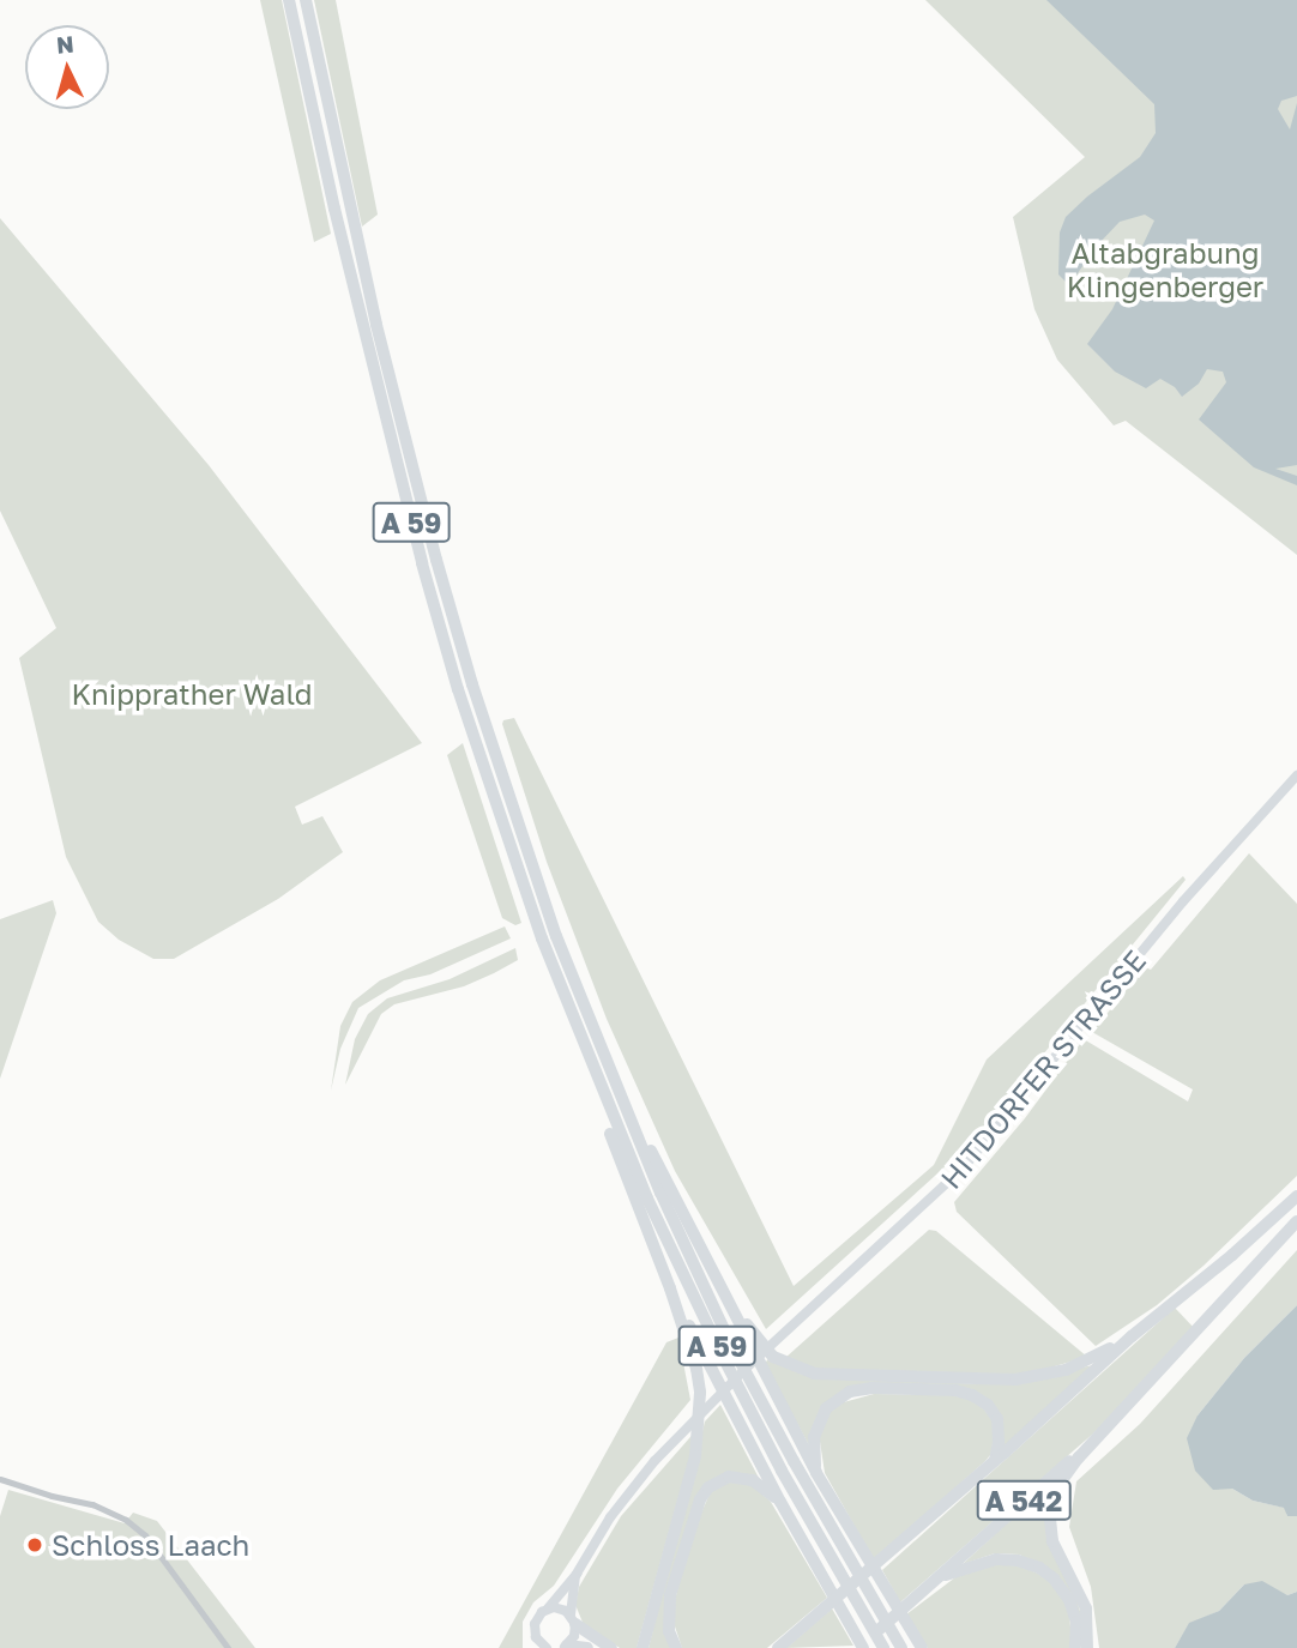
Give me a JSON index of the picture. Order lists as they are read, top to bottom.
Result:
{
  "streets": {
    "highway": ["A 59", "A 542"],
    "main road": ["HITDORFER STRASSE"]
  },
  "parks": ["Altabgrabung Klingenberger", "Knipprather Wald"],
  "places": ["Schloss Laach"],
  "north": "top"
}
